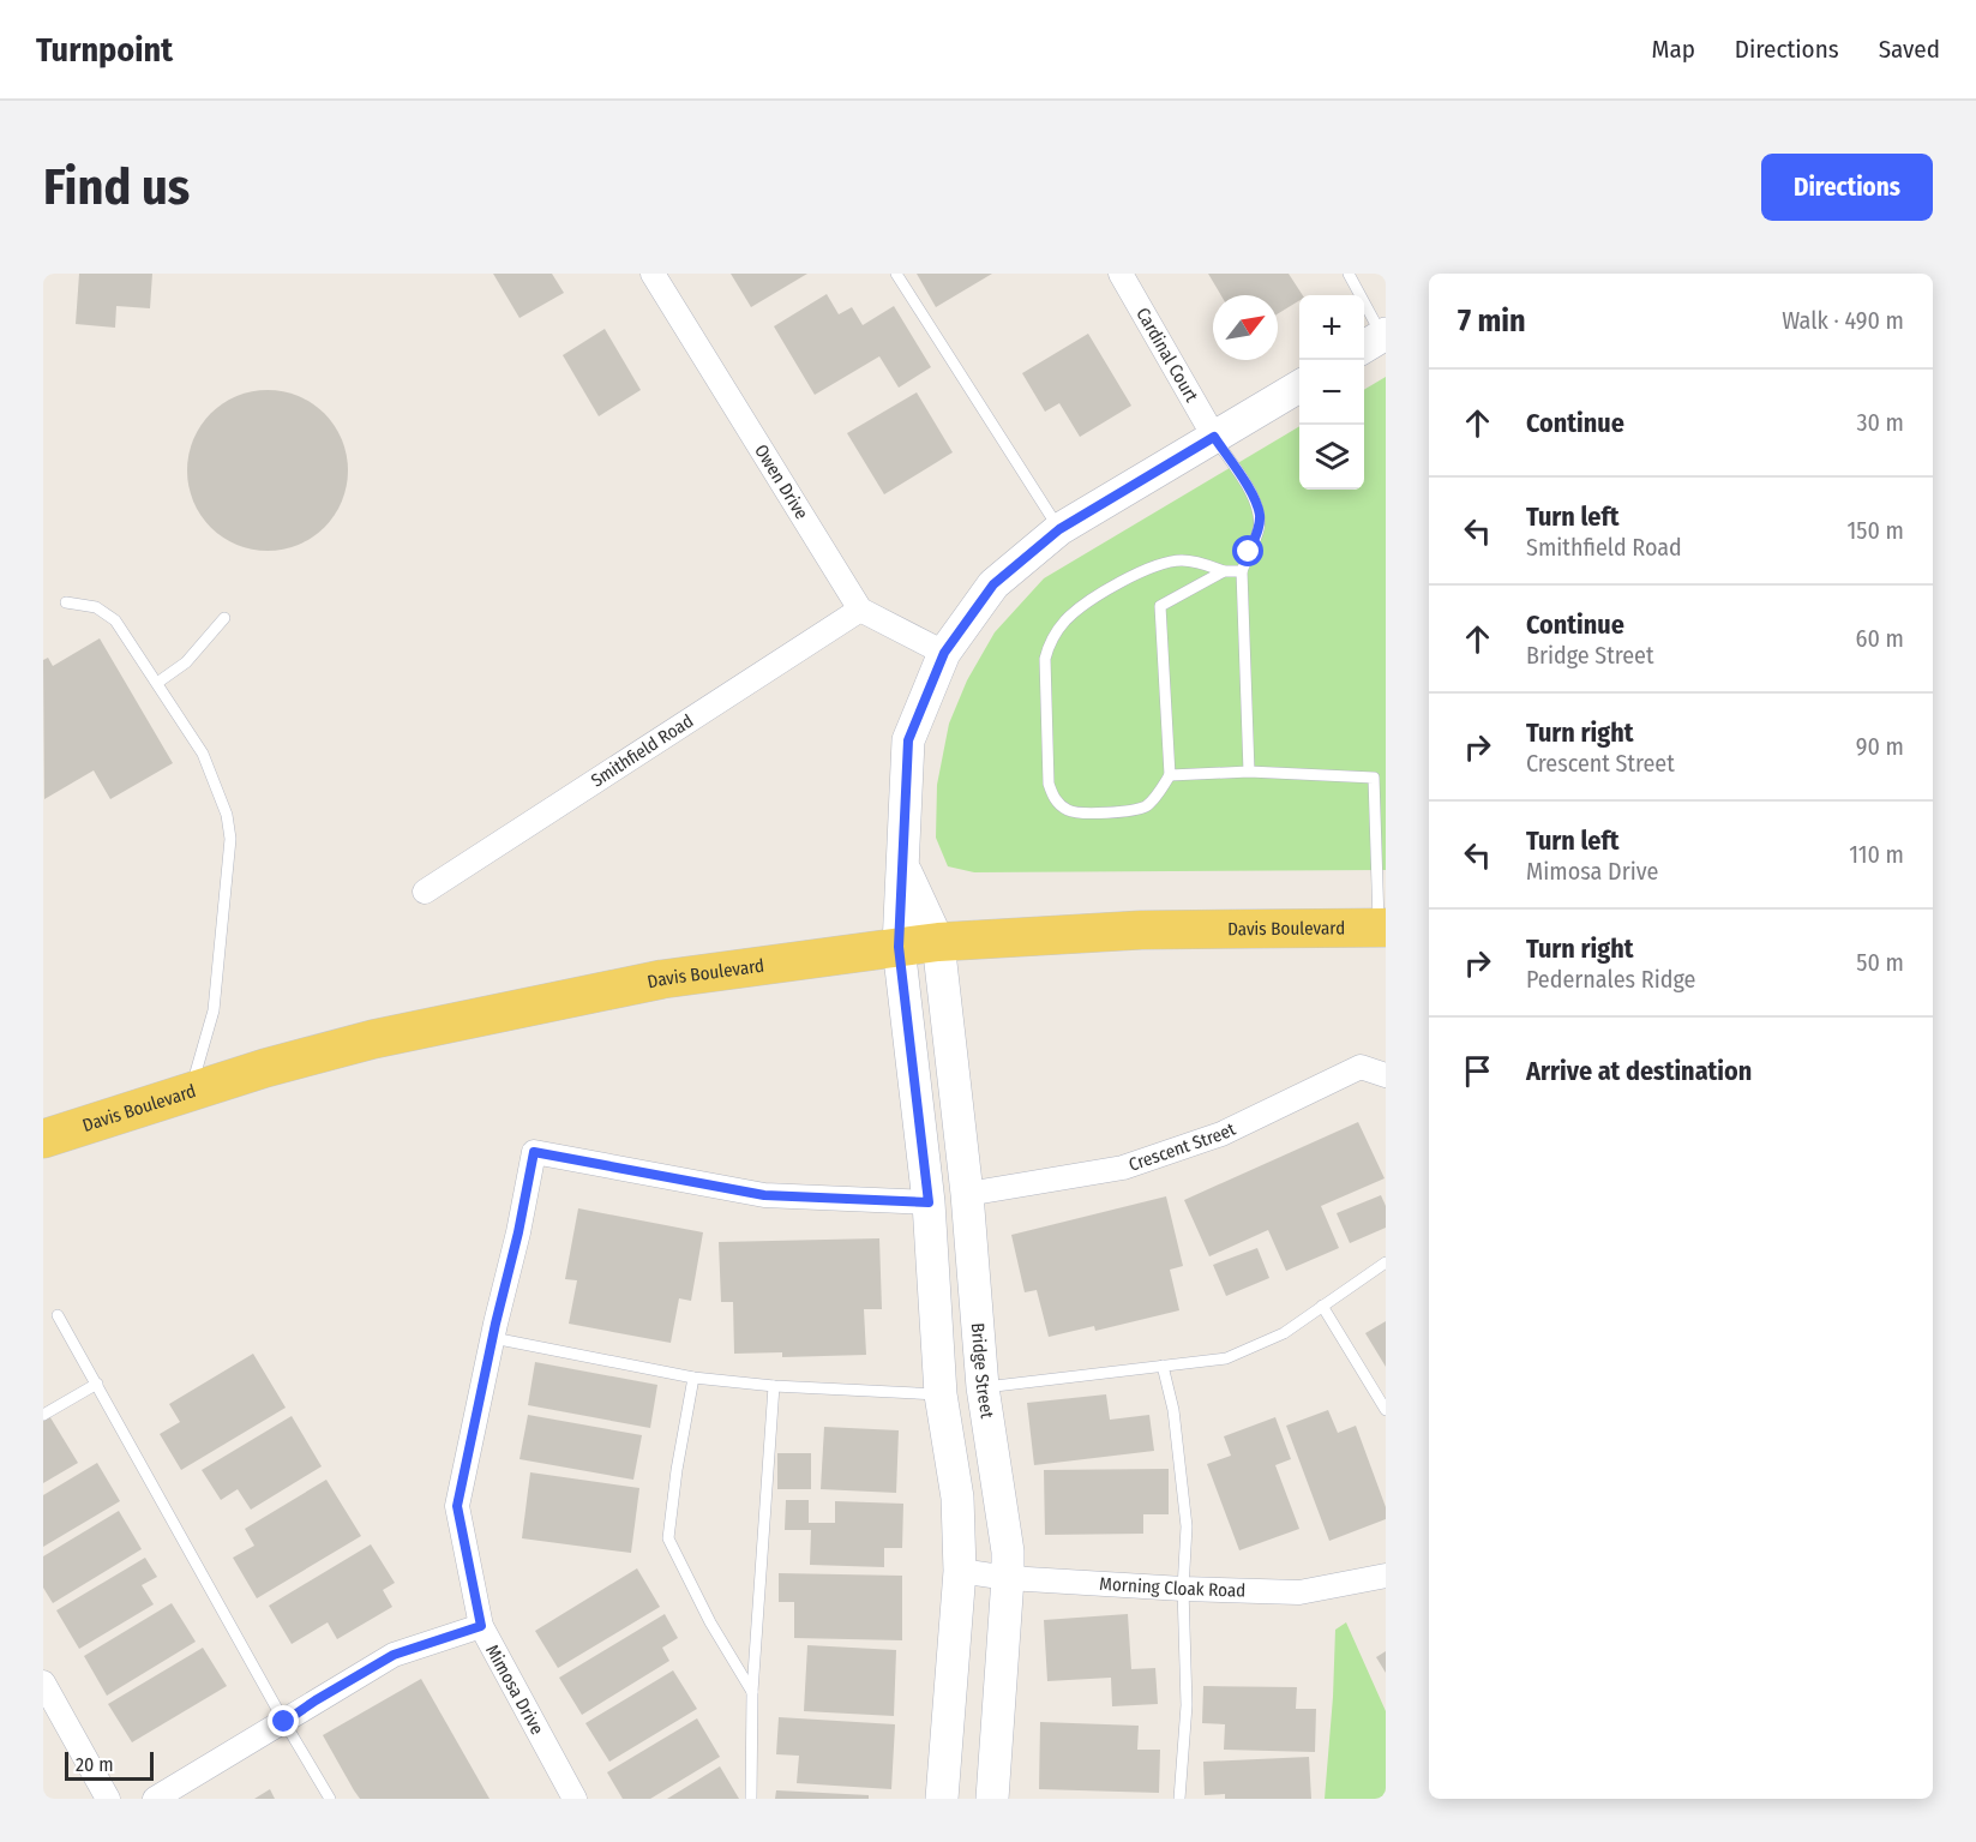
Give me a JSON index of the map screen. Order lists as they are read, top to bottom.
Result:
{
  "streets": {
    "main road": ["Davis Boulevard"],
    "street": [
      "Cardinal Court",
      "Owen Drive",
      "Smithfield Road",
      "Crescent Street",
      "Bridge Street",
      "Morning Cloak Road",
      "Mimosa Drive"
    ]
  },
  "crossings": [
    ["Owen Drive", "Smithfield Road"],
    ["Davis Boulevard", "Bridge Street"],
    ["Crescent Street", "Bridge Street"],
    ["Bridge Street", "Morning Cloak Road"]
  ],
  "scale_bar": "20 m",
  "north": "top right",
  "page": {
    "header": "Turnpoint",
    "nav": ["Map", "Directions", "Saved"],
    "buttons": "Directions",
    "title": "Find us",
    "heading": ["7 min", "Walk · 490 m"],
    "map_buttons": ["+", "−"],
    "list": [
      ["Continue", "30 m"],
      ["Turn left", "Smithfield Road", "150 m"],
      ["Continue", "Bridge Street", "60 m"],
      ["Turn right", "Crescent Street", "90 m"],
      ["Turn left", "Mimosa Drive", "110 m"],
      ["Turn right", "Pedernales Ridge", "50 m"],
      "Arrive at destination"
    ],
    "scale": "20 m"
  }
}
